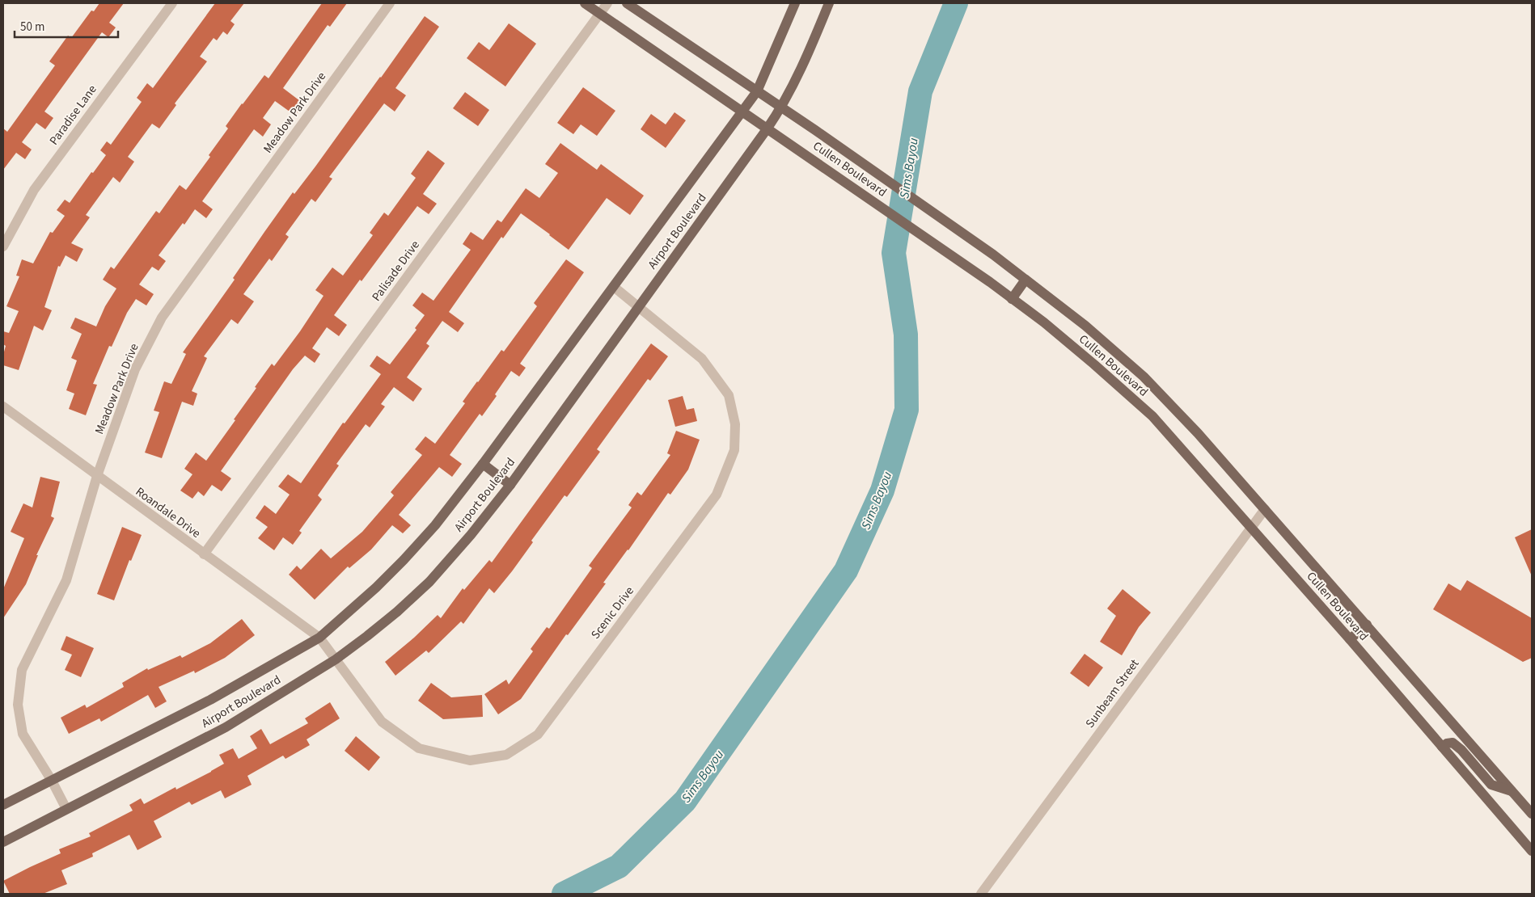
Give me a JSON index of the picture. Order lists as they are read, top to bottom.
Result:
{
  "streets": {
    "main road": ["Cullen Boulevard", "Airport Boulevard"],
    "street": [
      "Meadow Park Drive",
      "Paradise Lane",
      "Palisade Drive",
      "Roandale Drive",
      "Scenic Drive",
      "Sunbeam Street"
    ]
  },
  "crossings": [
    ["Meadow Park Drive", "Airport Boulevard"],
    ["Meadow Park Drive", "Roandale Drive"],
    ["Cullen Boulevard", "Airport Boulevard"],
    ["Cullen Boulevard", "Palisade Drive"],
    ["Cullen Boulevard", "Sunbeam Street"],
    ["Airport Boulevard", "Roandale Drive"],
    ["Airport Boulevard", "Scenic Drive"],
    ["Palisade Drive", "Roandale Drive"],
    ["Roandale Drive", "Scenic Drive"]
  ],
  "water": ["Sims Bayou"],
  "scale_bar": "50 m"
}
